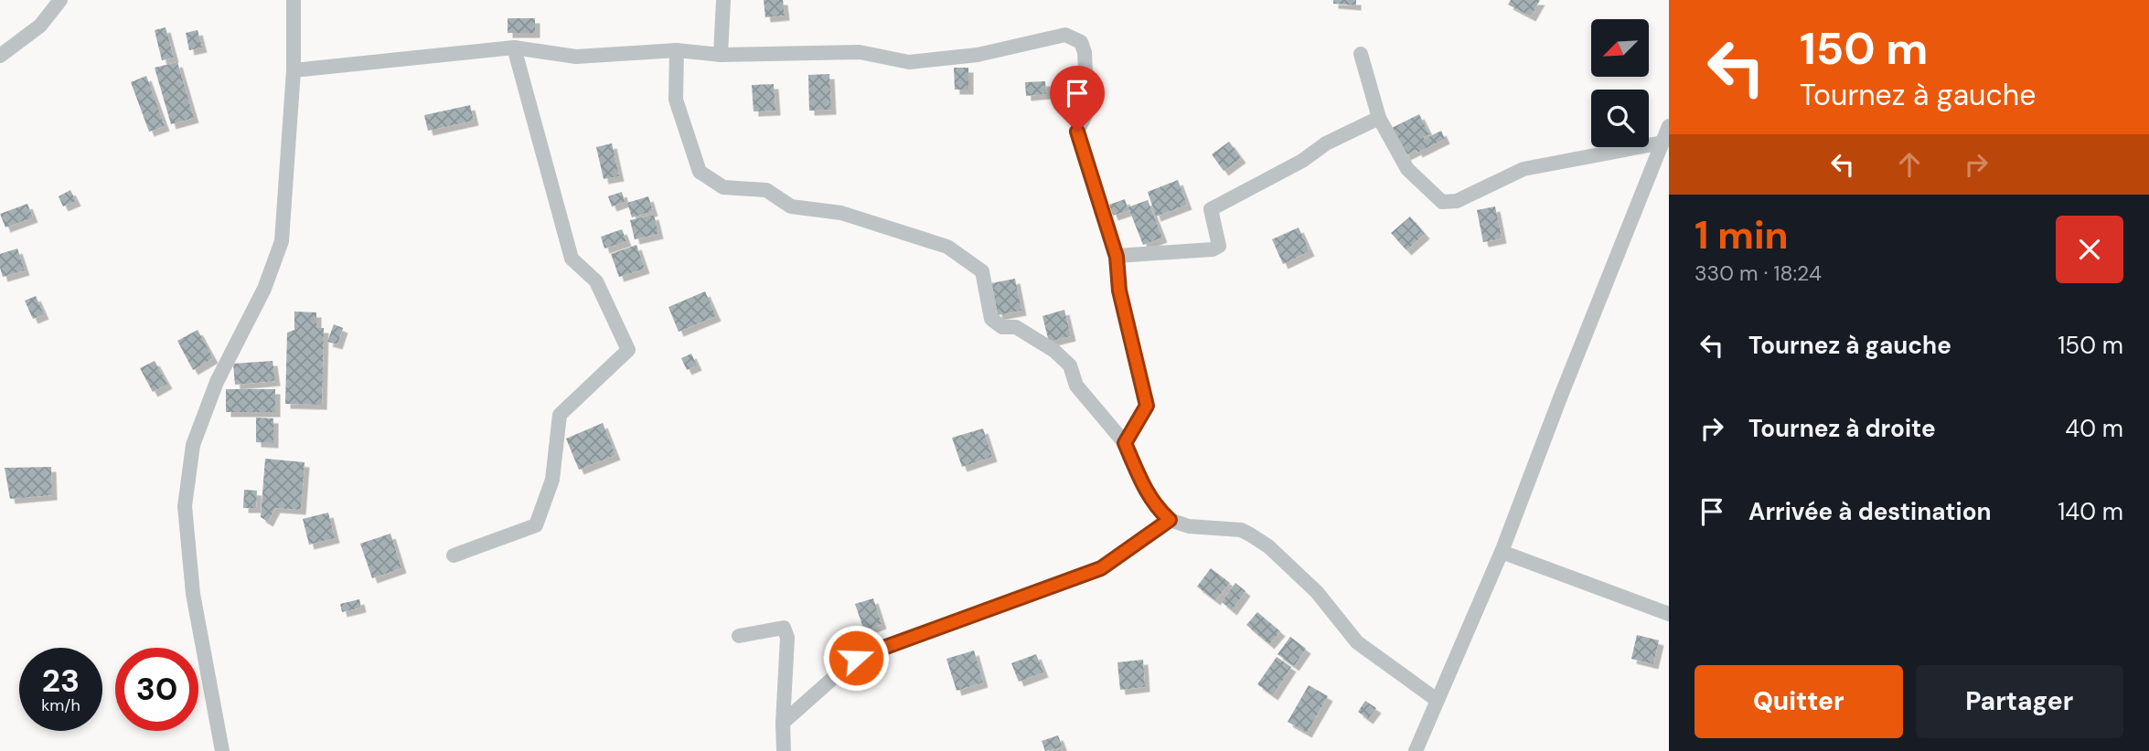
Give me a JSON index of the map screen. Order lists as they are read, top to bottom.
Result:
{
  "north": "bottom left",
  "page": {
    "turn": ["150 m", "Tournez à gauche"],
    "heading": ["1 min", "330 m · 18:24"],
    "list": [
      {
        "name": "Tournez à gauche",
        "value": "150 m"
      },
      {
        "name": "Tournez à droite",
        "value": "40 m"
      },
      {
        "name": "Arrivée à destination",
        "value": "140 m"
      }
    ],
    "speed": "23 km/h",
    "limit": "30",
    "buttons": ["Quitter", "Partager"]
  }
}
